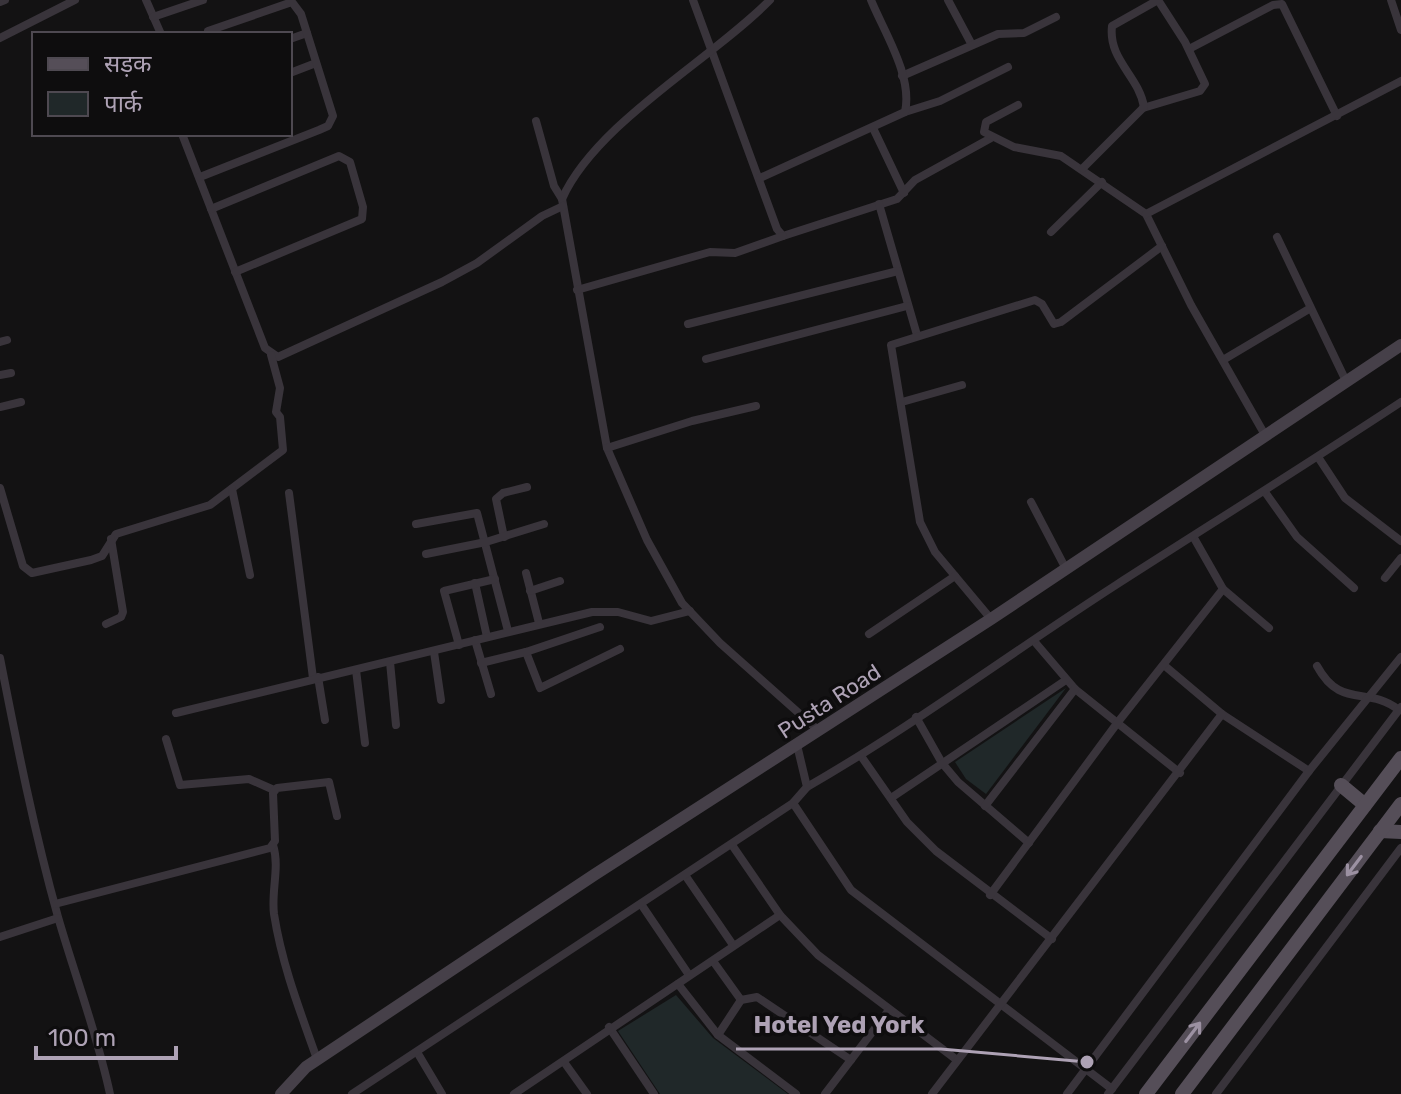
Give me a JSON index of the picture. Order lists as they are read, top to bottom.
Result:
{
  "streets": {
    "street": ["Pusta Road"]
  },
  "places": ["Hotel Yed York"],
  "legend": ["सड़क", "पार्क"],
  "scale_bar": "100 m"
}
